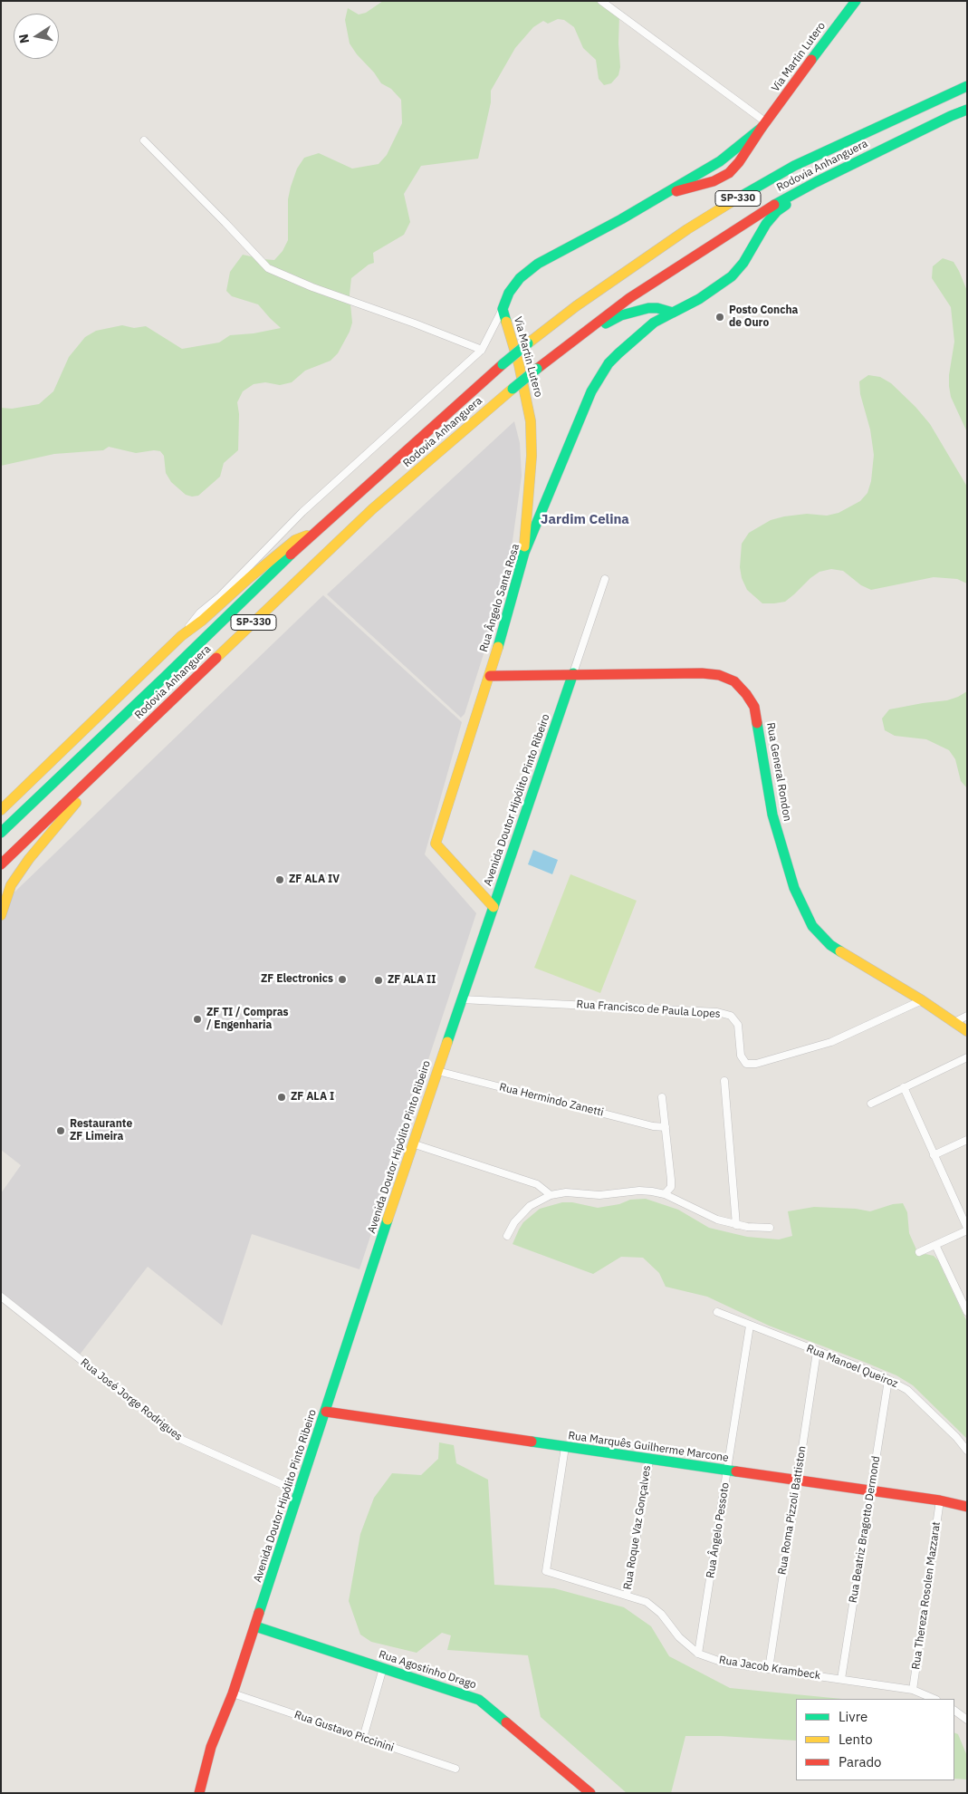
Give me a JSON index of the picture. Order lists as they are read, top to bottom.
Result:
{
  "streets": {
    "main road": [
      "Via Martin Lutero",
      "Rodovia Anhanguera",
      "SP-330",
      "Rua Ângelo Santa Rosa",
      "Rua General Rondon",
      "Avenida Doutor Hipólito Pinto Ribeiro",
      "Rua Marquês Guilherme Marcone",
      "Rua Agostinho Drago"
    ],
    "street": [
      "Rua Francisco de Paula Lopes",
      "Rua Hermindo Zanetti",
      "Rua Manoel Queiroz",
      "Rua José Jorge Rodrigues",
      "Rua Roma Pizzoli Battiston",
      "Rua Roque Vaz Gonçalves",
      "Rua Beatriz Bragotto Dermond",
      "Rua Ângelo Pessoto",
      "Rua Thereza Rosolen Mazzarat",
      "Rua Jacob Krambeck",
      "Rua Gustavo Piccinini"
    ]
  },
  "crossings": [
    ["Via Martin Lutero", "Rua Ângelo Santa Rosa"],
    ["Rodovia Anhanguera", "Rua Ângelo Santa Rosa"],
    ["Rua Ângelo Santa Rosa", "Rua General Rondon"],
    ["Rua Ângelo Santa Rosa", "Avenida Doutor Hipólito Pinto Ribeiro"],
    ["Rua General Rondon", "Avenida Doutor Hipólito Pinto Ribeiro"],
    ["Rua General Rondon", "Rua Francisco de Paula Lopes"],
    ["Avenida Doutor Hipólito Pinto Ribeiro", "Rua Francisco de Paula Lopes"],
    ["Avenida Doutor Hipólito Pinto Ribeiro", "Rua Hermindo Zanetti"],
    ["Avenida Doutor Hipólito Pinto Ribeiro", "Rua José Jorge Rodrigues"],
    ["Avenida Doutor Hipólito Pinto Ribeiro", "Rua Marquês Guilherme Marcone"],
    ["Avenida Doutor Hipólito Pinto Ribeiro", "Rua Agostinho Drago"],
    ["Avenida Doutor Hipólito Pinto Ribeiro", "Rua Gustavo Piccinini"],
    ["Rua Manoel Queiroz", "Rua Roma Pizzoli Battiston"],
    ["Rua Manoel Queiroz", "Rua Beatriz Bragotto Dermond"],
    ["Rua Manoel Queiroz", "Rua Ângelo Pessoto"],
    ["Rua Marquês Guilherme Marcone", "Rua Roma Pizzoli Battiston"],
    ["Rua Marquês Guilherme Marcone", "Rua Roque Vaz Gonçalves"],
    ["Rua Marquês Guilherme Marcone", "Rua Beatriz Bragotto Dermond"],
    ["Rua Marquês Guilherme Marcone", "Rua Ângelo Pessoto"],
    ["Rua Marquês Guilherme Marcone", "Rua Thereza Rosolen Mazzarat"],
    ["Rua Marquês Guilherme Marcone", "Rua Jacob Krambeck"],
    ["Rua Roma Pizzoli Battiston", "Rua Jacob Krambeck"],
    ["Rua Roque Vaz Gonçalves", "Rua Jacob Krambeck"],
    ["Rua Beatriz Bragotto Dermond", "Rua Jacob Krambeck"],
    ["Rua Ângelo Pessoto", "Rua Jacob Krambeck"],
    ["Rua Thereza Rosolen Mazzarat", "Rua Jacob Krambeck"]
  ],
  "districts": ["Jardim Celina"],
  "places": [
    "Posto Concha de Ouro",
    "ZF ALA IV",
    "ZF Electronics",
    "ZF ALA II",
    "ZF TI / Compras / Engenharia",
    "ZF ALA I",
    "Restaurante ZF Limeira"
  ],
  "legend": ["Livre", "Lento", "Parado"],
  "north": "left"
}
